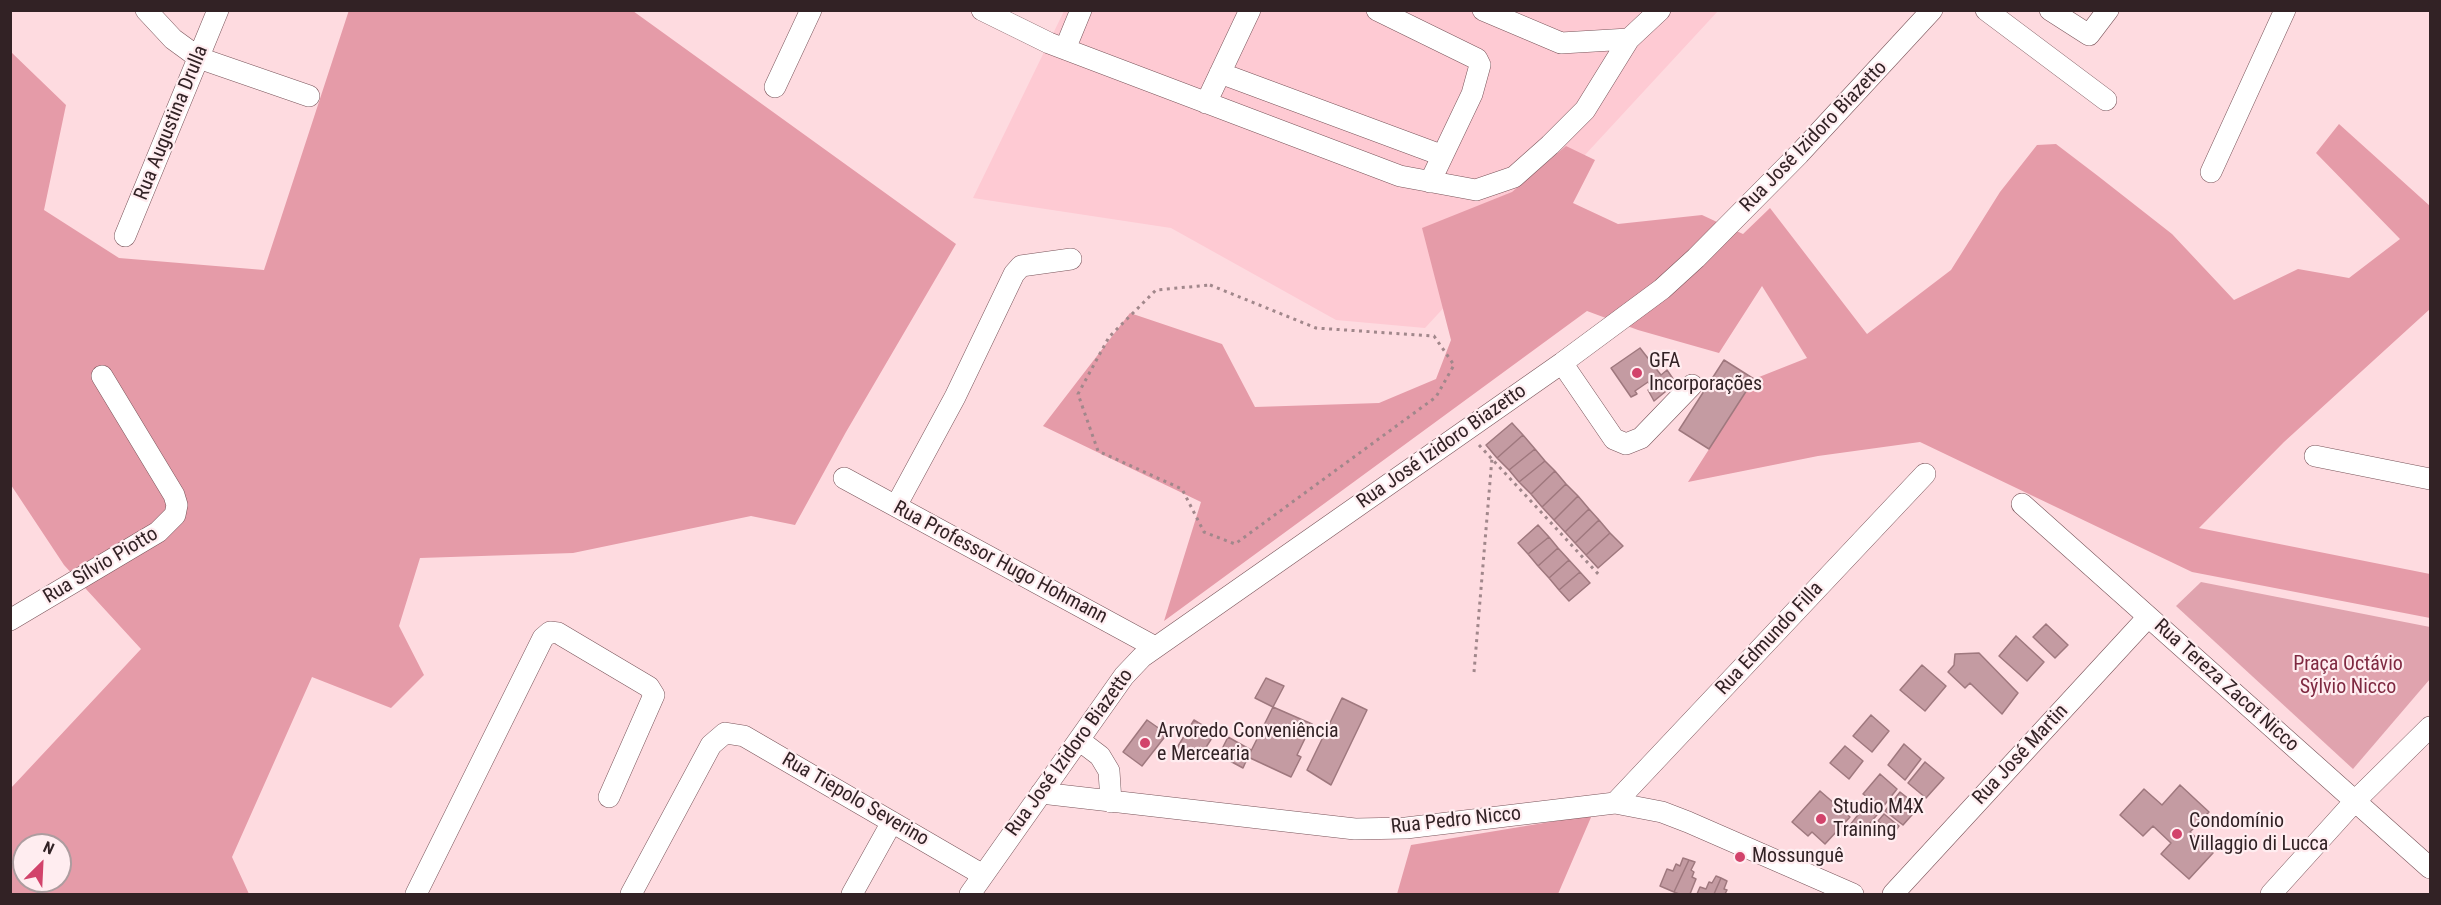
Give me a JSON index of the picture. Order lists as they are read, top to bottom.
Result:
{
  "streets": {
    "street": [
      "Rua Augustina Drulla",
      "Rua José Izidoro Biazetto",
      "Rua Professor Hugo Hohmann",
      "Rua Sílvio Piotto",
      "Rua Edmundo Filla",
      "Rua Tereza Zacot Nicco",
      "Rua José Martin",
      "Rua Tiepolo Severino",
      "Rua Pedro Nicco"
    ]
  },
  "crossings": [
    ["Rua José Izidoro Biazetto", "Rua Professor Hugo Hohmann"],
    ["Rua José Izidoro Biazetto", "Rua Tiepolo Severino"],
    ["Rua José Izidoro Biazetto", "Rua Pedro Nicco"],
    ["Rua Edmundo Filla", "Rua Pedro Nicco"],
    ["Rua Tereza Zacot Nicco", "Rua José Martin"]
  ],
  "parks": ["Praça Octávio Sýlvio Nicco"],
  "places": [
    "GFA Incorporações",
    "Arvoredo Conveniência e Mercearia",
    "Studio M4X Training",
    "Condomínio Villaggio di Lucca",
    "Mossunguê"
  ],
  "north": "top right"
}
